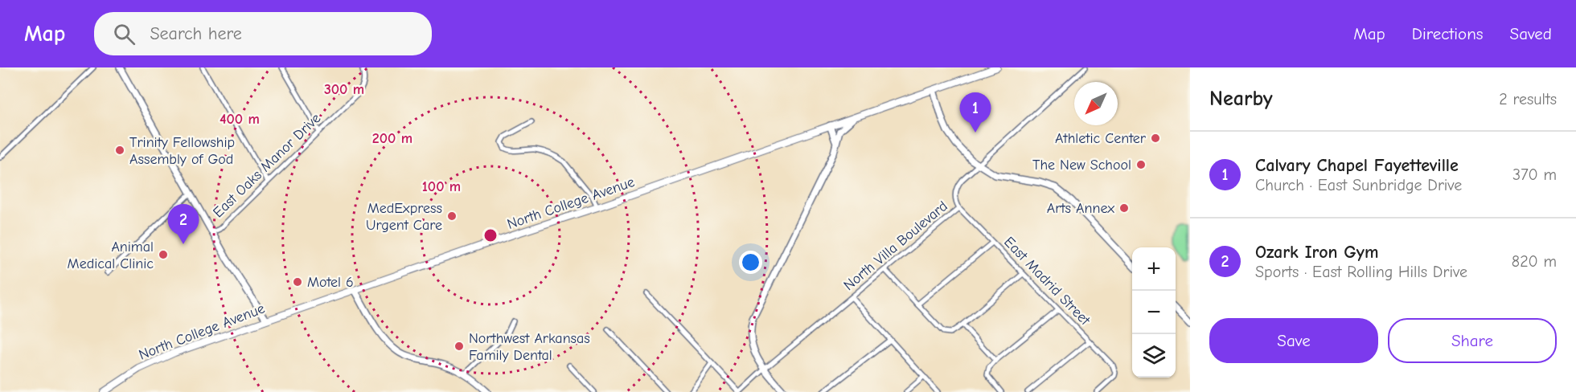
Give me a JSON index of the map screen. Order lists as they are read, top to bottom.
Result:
{
  "streets": {
    "main road": ["North College Avenue"],
    "street": ["East Oaks Manor Drive", "North Villa Boulevard", "East Madrid Street"]
  },
  "crossings": [
    ["North Villa Boulevard", "East Madrid Street"]
  ],
  "places": [
    "Athletic Center",
    "Trinity Fellowship Assembly of God",
    "The New School",
    "Arts Annex",
    "MedExpress Urgent Care",
    "Animal Medical Clinic",
    "Motel 6",
    "Northwest Arkansas Family Dental"
  ],
  "north": "bottom left",
  "page": {
    "header": "Map",
    "search": "Search here",
    "nav": ["Map", "Directions", "Saved"],
    "heading": ["Nearby", "2 results"],
    "pins": ["1", "2"],
    "list": [
      {
        "mark": "1",
        "name": "Calvary Chapel Fayetteville",
        "note": "Church · East Sunbridge Drive",
        "value": "370 m"
      },
      {
        "mark": "2",
        "name": "Ozark Iron Gym",
        "note": "Sports · East Rolling Hills Drive",
        "value": "820 m"
      }
    ],
    "map_buttons": ["+", "−"],
    "buttons": ["Save", "Share"]
  },
  "rings": [
    "300 m",
    "400 m",
    "200 m",
    "100 m"
  ]
}
